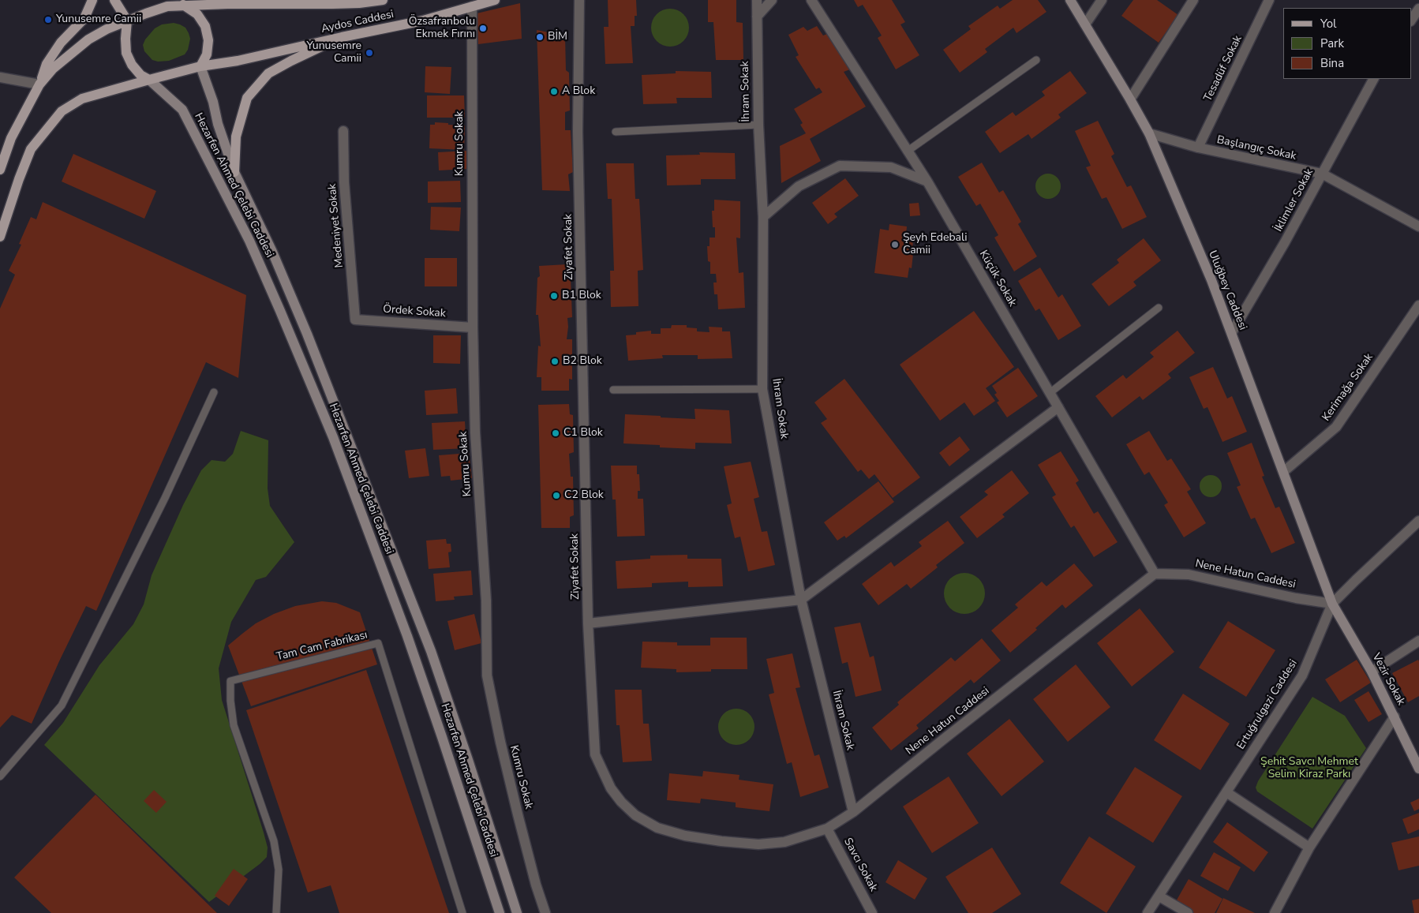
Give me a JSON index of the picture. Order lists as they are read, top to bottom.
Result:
{
  "streets": {
    "main road": ["Aydos Caddesi"],
    "street": [
      "Tesadüf Sokak",
      "İhram Sokak",
      "Kumru Sokak",
      "Başlangıç Sokak",
      "Hezarfen Ahmed Çelebi Caddesi",
      "İklimler Sokak",
      "Medeniyet Sokak",
      "Ziyafet Sokak",
      "Küçük Sokak",
      "Uluğbey Caddesi",
      "Ördek Sokak",
      "Kerimağa Sokak",
      "Nene Hatun Caddesi",
      "Vezir Sokak",
      "Ertuğrulgazi Caddesi",
      "Savcı Sokak"
    ],
    "lane": ["Tam Cam Fabrikası"]
  },
  "crossings": [
    ["Aydos Caddesi", "Kumru Sokak"],
    ["Aydos Caddesi", "Hezarfen Ahmed Çelebi Caddesi"],
    ["Tesadüf Sokak", "Başlangıç Sokak"],
    ["İhram Sokak", "Nene Hatun Caddesi"],
    ["Kumru Sokak", "Ördek Sokak"],
    ["Başlangıç Sokak", "İklimler Sokak"],
    ["Başlangıç Sokak", "Uluğbey Caddesi"],
    ["İklimler Sokak", "Uluğbey Caddesi"],
    ["Medeniyet Sokak", "Ördek Sokak"],
    ["Ziyafet Sokak", "Nene Hatun Caddesi"],
    ["Küçük Sokak", "Nene Hatun Caddesi"],
    ["Uluğbey Caddesi", "Kerimağa Sokak"],
    ["Uluğbey Caddesi", "Nene Hatun Caddesi"],
    ["Uluğbey Caddesi", "Vezir Sokak"],
    ["Uluğbey Caddesi", "Ertuğrulgazi Caddesi"],
    ["Nene Hatun Caddesi", "Vezir Sokak"],
    ["Nene Hatun Caddesi", "Ertuğrulgazi Caddesi"],
    ["Nene Hatun Caddesi", "Savcı Sokak"],
    ["Vezir Sokak", "Ertuğrulgazi Caddesi"]
  ],
  "parks": ["Şehit Savcı Mehmet Selim Kiraz Parkı"],
  "places": [
    "Yunusemre Camii",
    "Özsafranbolu Ekmek Fırını",
    "BİM",
    "Yunusemre Cami̇i̇",
    "A Blok",
    "Şeyh Edebali Camii",
    "B1 Blok",
    "B2 Blok",
    "C1 Blok",
    "C2 Blok"
  ],
  "legend": ["Yol", "Park", "Bina"]
}
